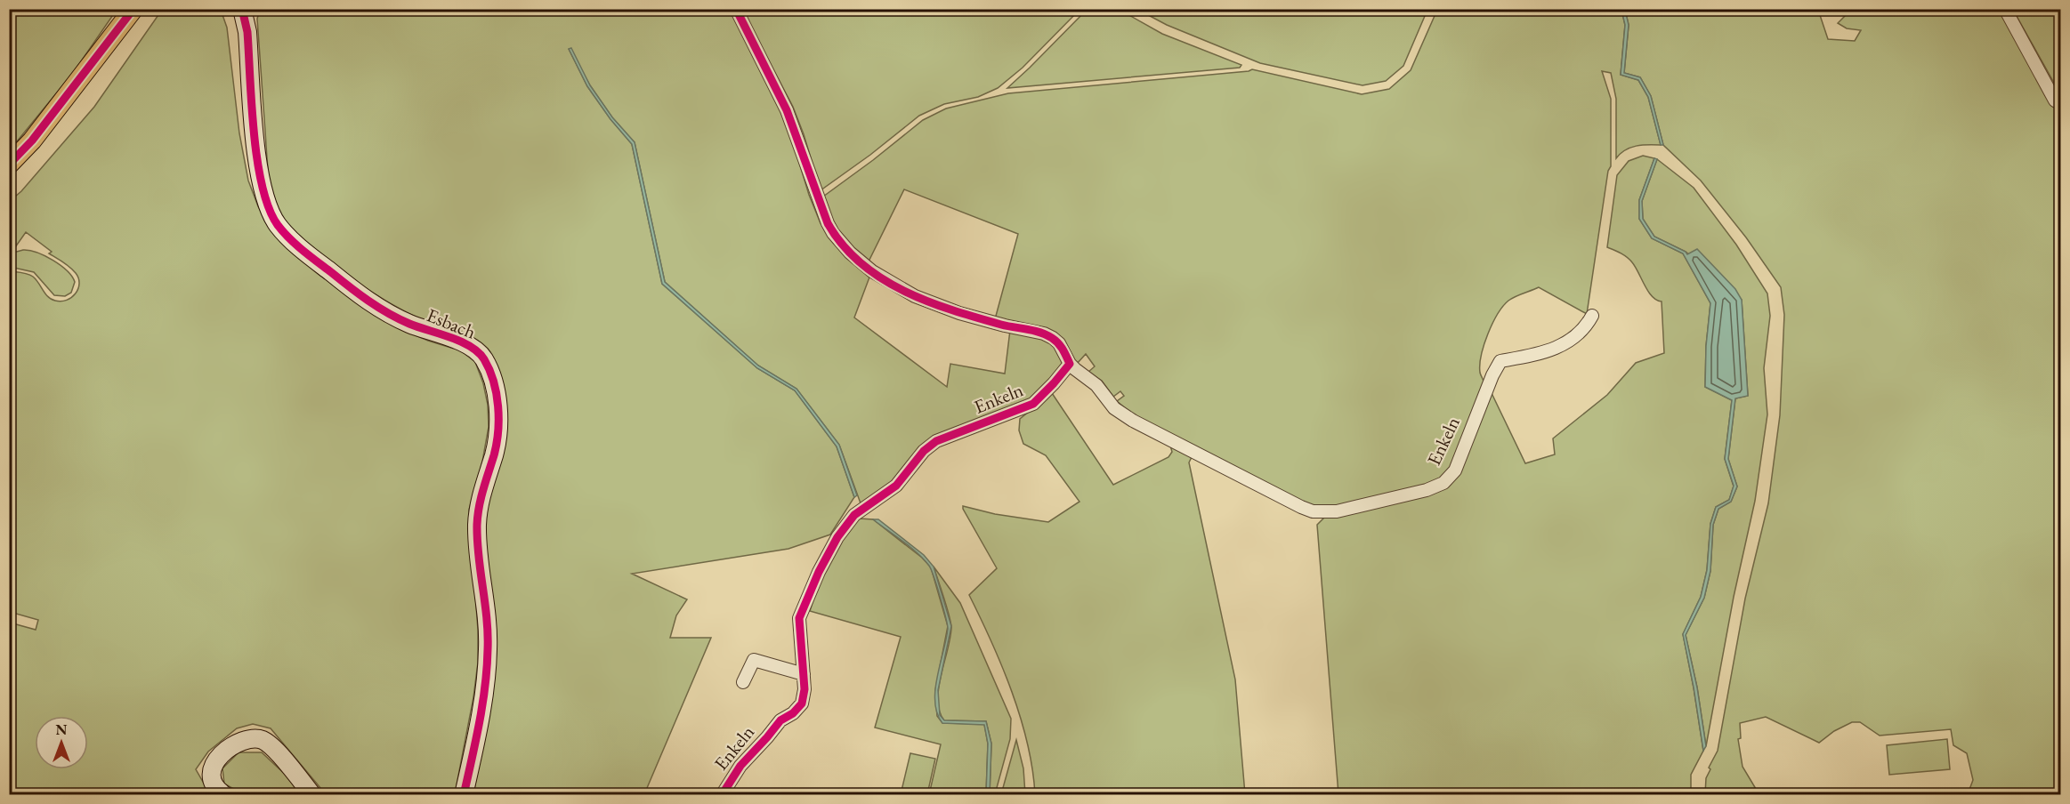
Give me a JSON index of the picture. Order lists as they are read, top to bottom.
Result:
{
  "streets": {
    "street": ["Esbach", "Enkeln"]
  },
  "north": "top"
}
